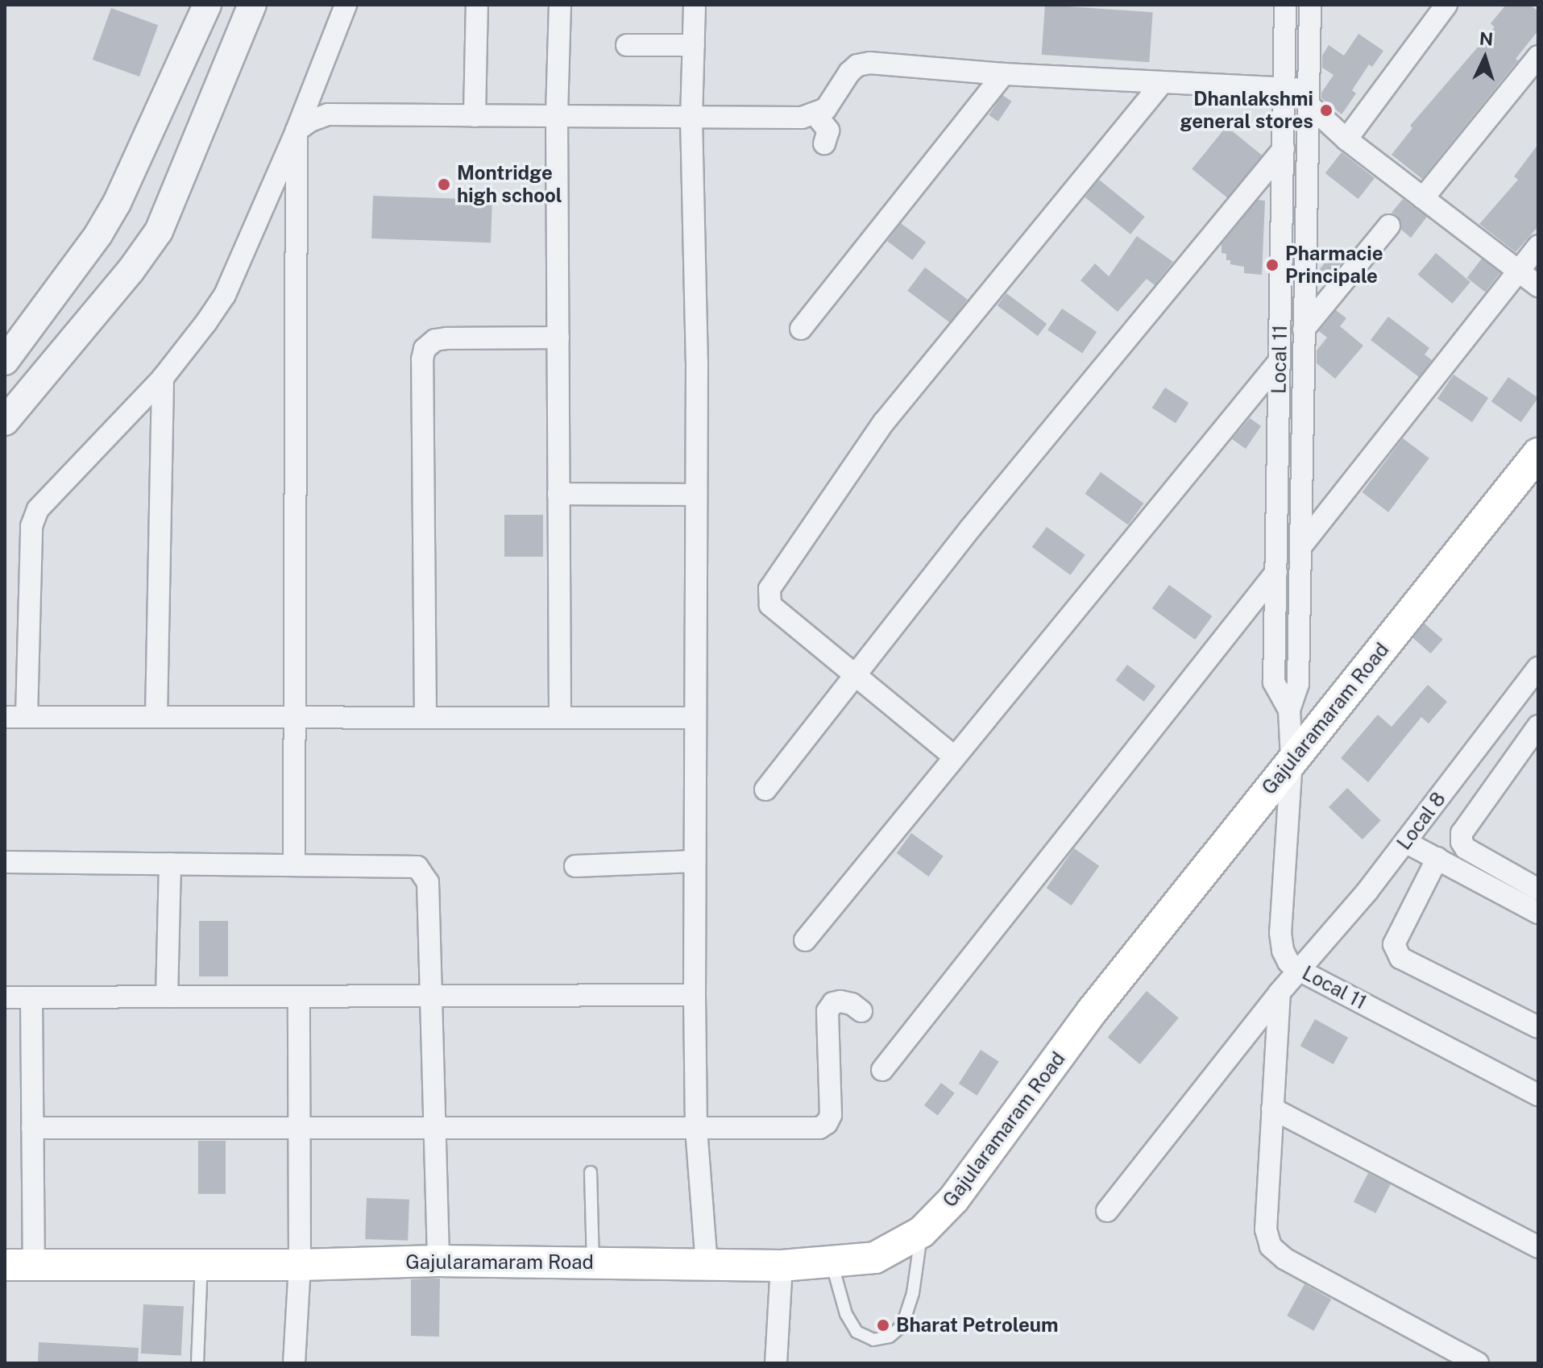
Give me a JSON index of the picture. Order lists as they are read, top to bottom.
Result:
{
  "streets": {
    "main road": ["Gajularamaram Road"],
    "street": ["Local 11", "Local 8"]
  },
  "crossings": [
    ["Local 11", "Gajularamaram Road"],
    ["Local 11", "Local 8"]
  ],
  "places": [
    "Dhanlakshmi general stores",
    "Montridge high school",
    "Pharmacie Principale",
    "Bharat Petroleum"
  ],
  "north": "top"
}
